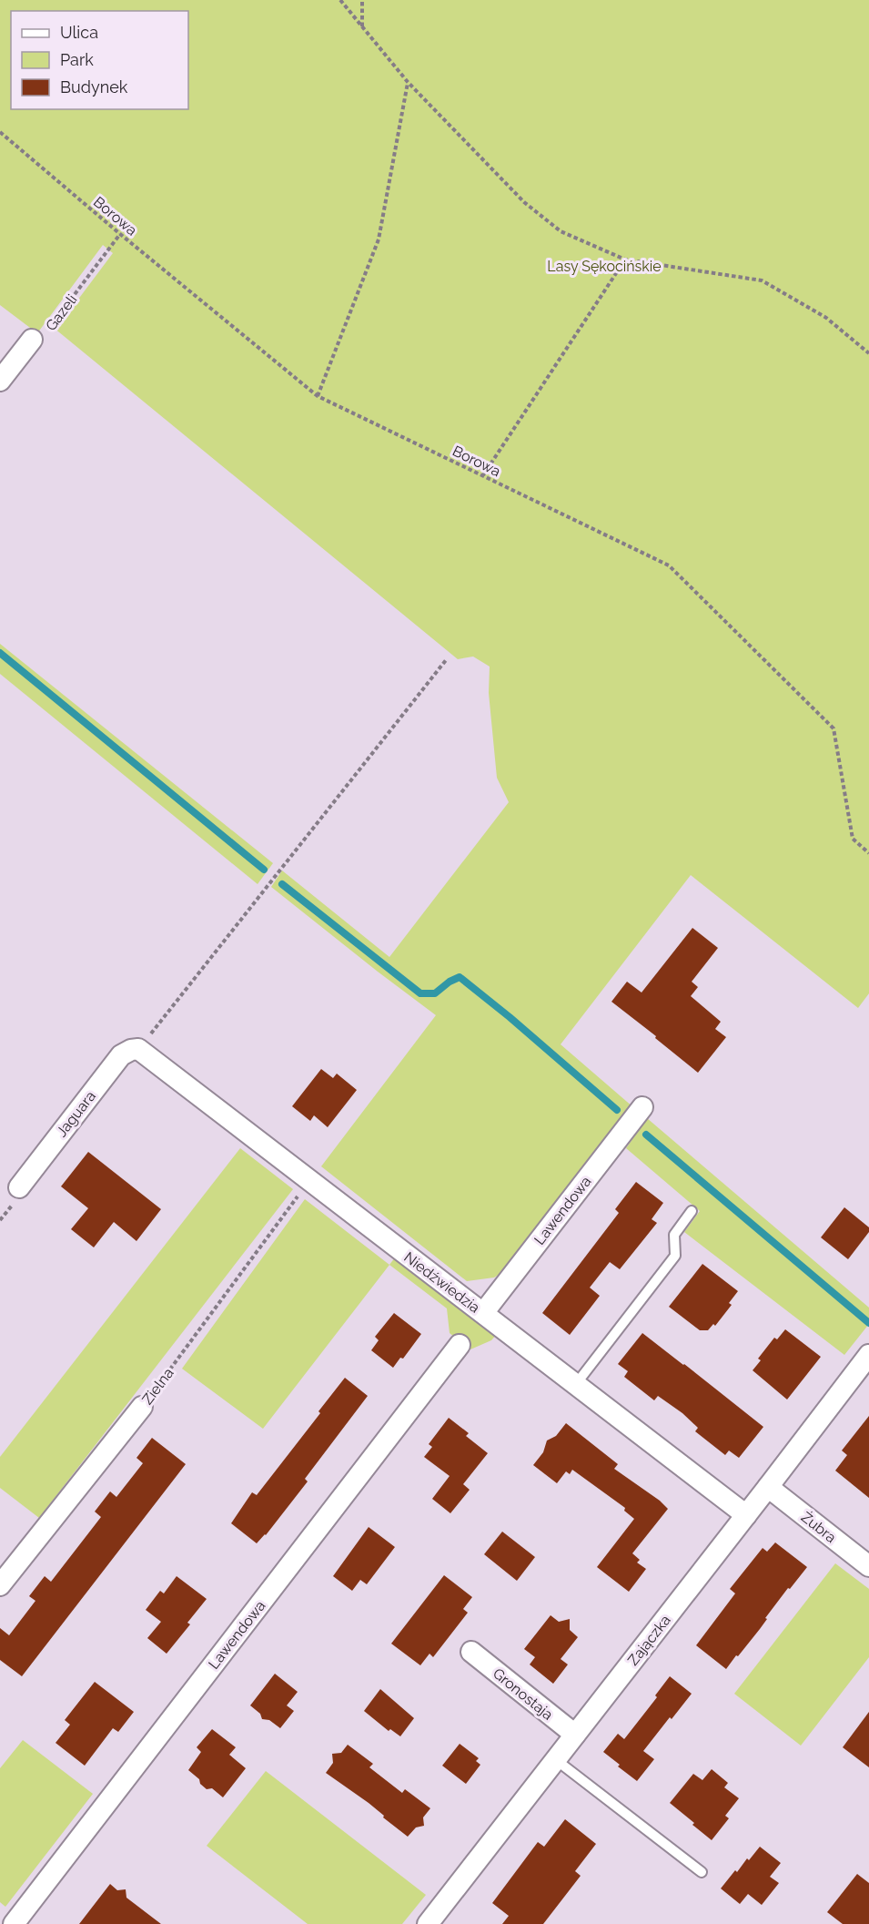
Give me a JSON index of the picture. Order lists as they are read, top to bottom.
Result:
{
  "streets": {
    "street": [
      "Gazeli",
      "Jaguara",
      "Lawendowa",
      "Niedźwiedzia",
      "Zielna",
      "Żubra",
      "Zajączka",
      "Gronostaja"
    ],
    "path": ["Borowa"]
  },
  "crossings": [
    ["Borowa", "Gazeli"],
    ["Jaguara", "Niedźwiedzia"],
    ["Lawendowa", "Niedźwiedzia"],
    ["Niedźwiedzia", "Zielna"],
    ["Niedźwiedzia", "Zajączka"],
    ["Żubra", "Zajączka"],
    ["Zajączka", "Gronostaja"]
  ],
  "parks": ["Lasy Sękocińskie"],
  "legend": ["Ulica", "Park", "Budynek"]
}
